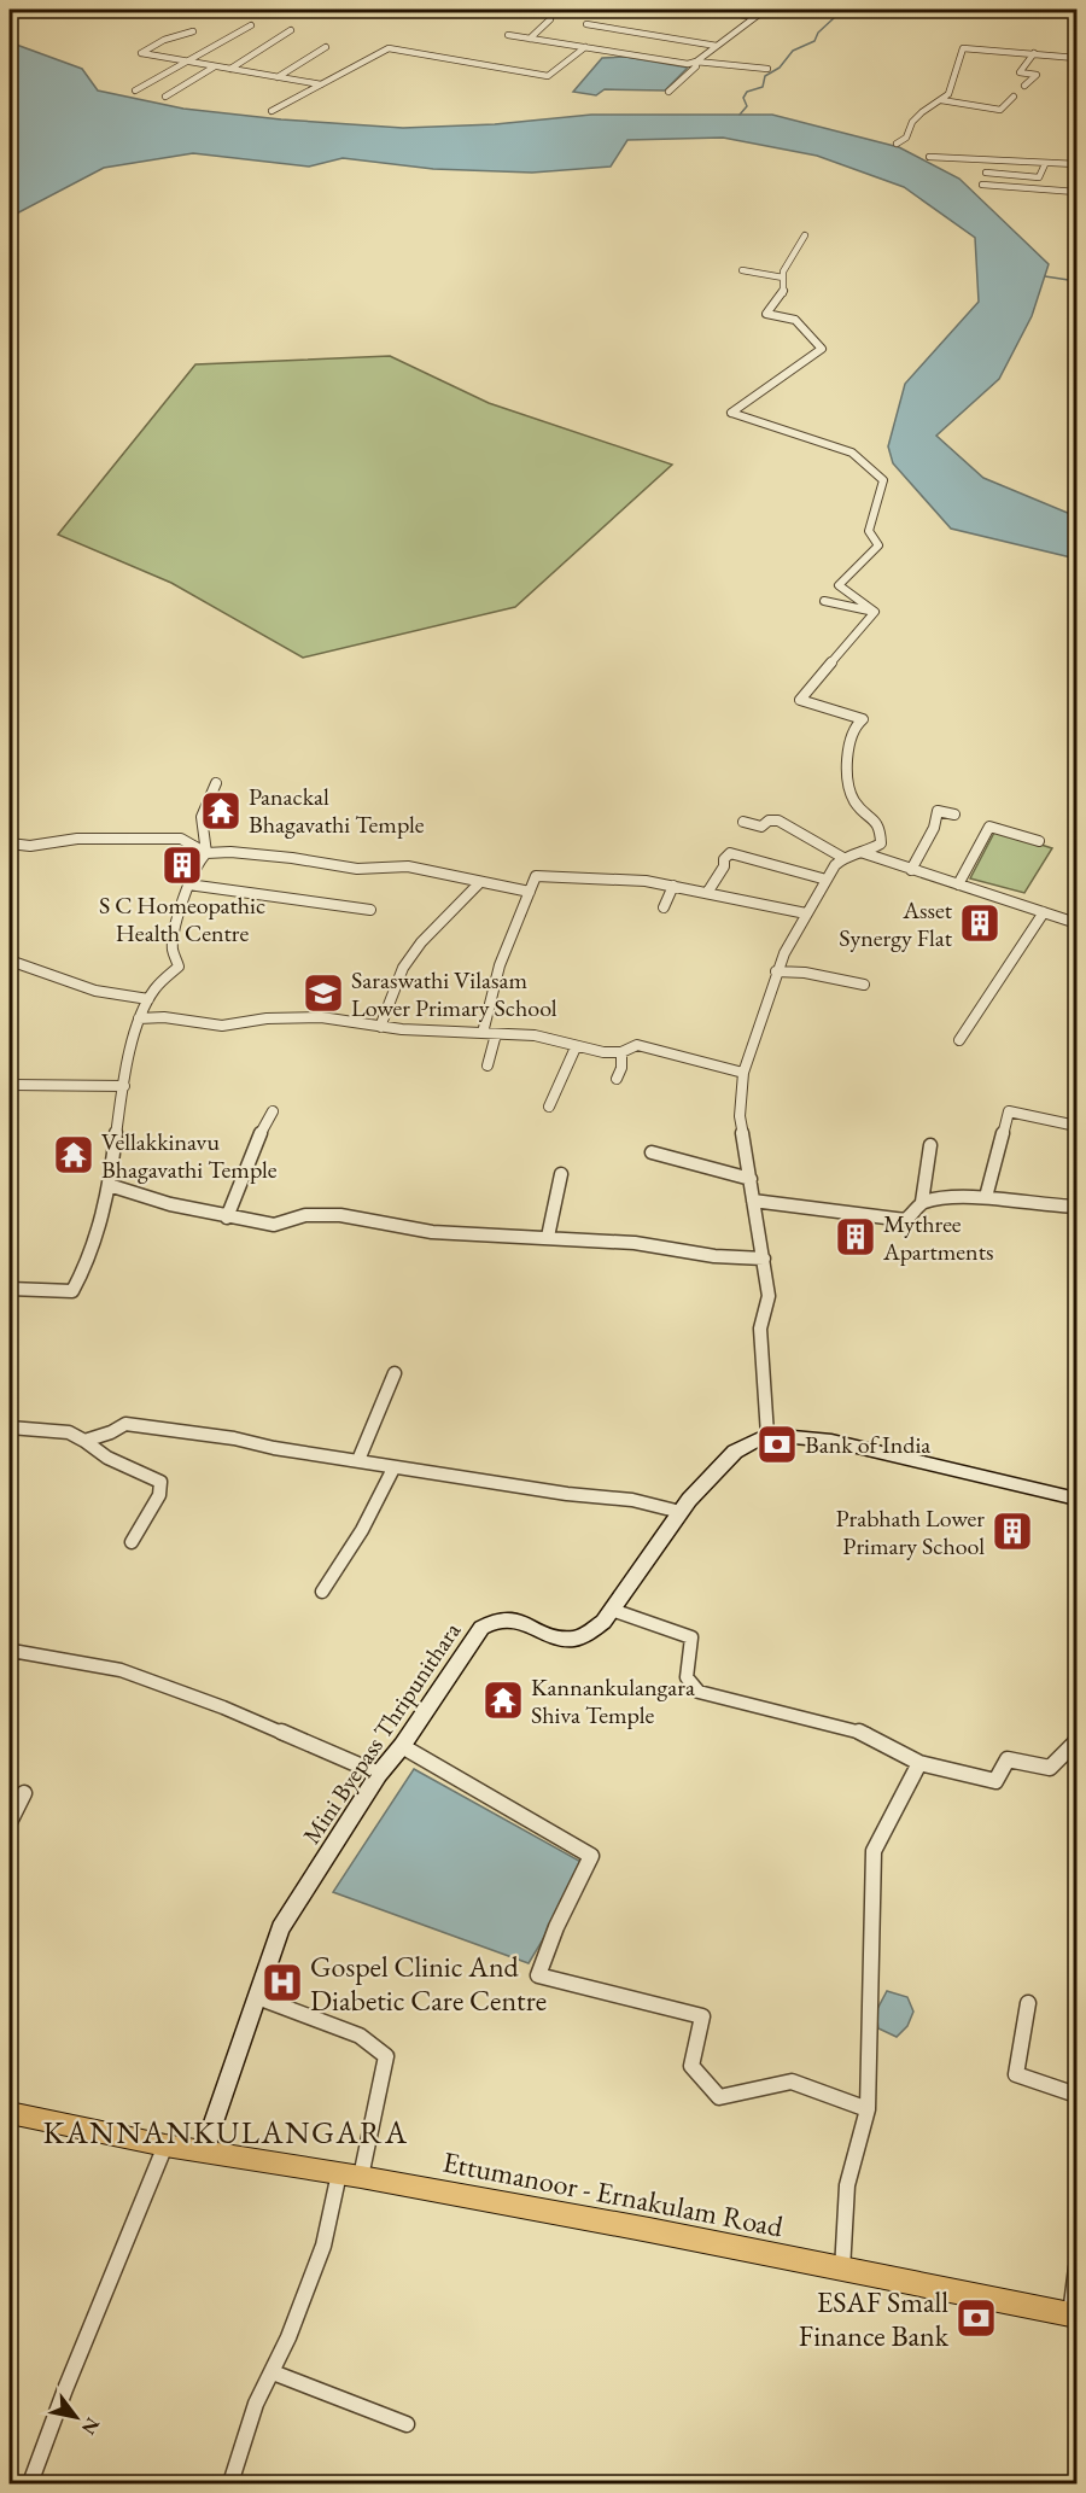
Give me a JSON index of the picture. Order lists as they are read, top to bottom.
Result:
{
  "streets": {
    "main road": ["Mini Byepass Thripunithara", "Ettumanoor - Ernakulam Road"]
  },
  "crossings": [
    ["Mini Byepass Thripunithara", "Ettumanoor - Ernakulam Road"]
  ],
  "districts": ["KANNANKULANGARA"],
  "places": {
    "temple": ["Panackal Bhagavathi Temple", "Vellakkinavu Bhagavathi Temple", "Kannankulangara Shiva Temple"],
    "building": [
      "S C Homeopathic Health Centre",
      "Asset Synergy Flat",
      "Mythree Apartments",
      "Prabhath Lower Primary School"
    ],
    "school or university": ["Saraswathi Vilasam Lower Primary School"],
    "bank": ["Bank of India", "ESAF Small Finance Bank"],
    "hospital": ["Gospel Clinic And Diabetic Care Centre"]
  },
  "north": "bottom right"
}
